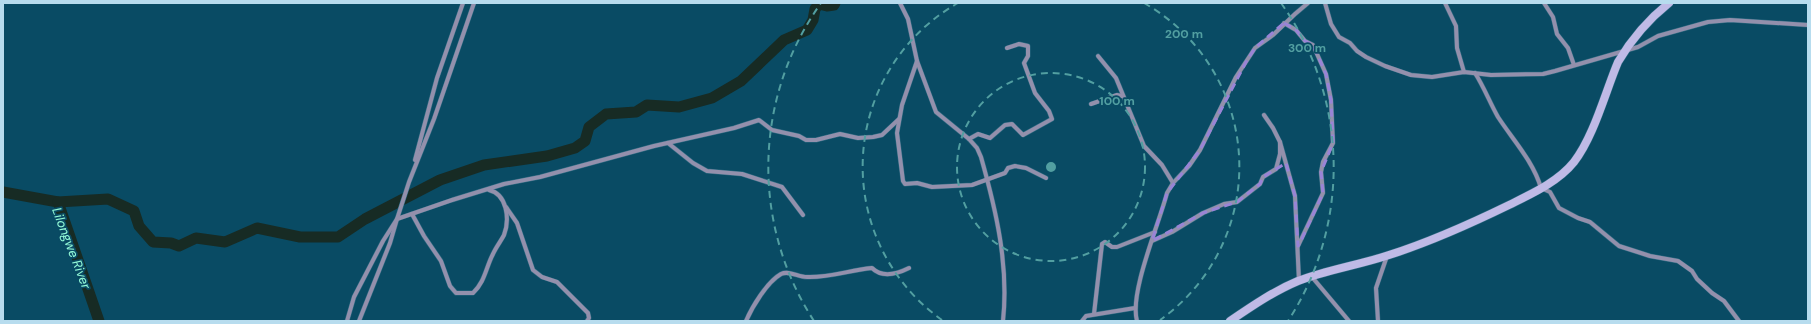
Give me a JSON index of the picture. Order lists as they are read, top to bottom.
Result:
{
  "water": ["Lilongwe River"],
  "rings": ["200 m", "300 m", "100 m"]
}
